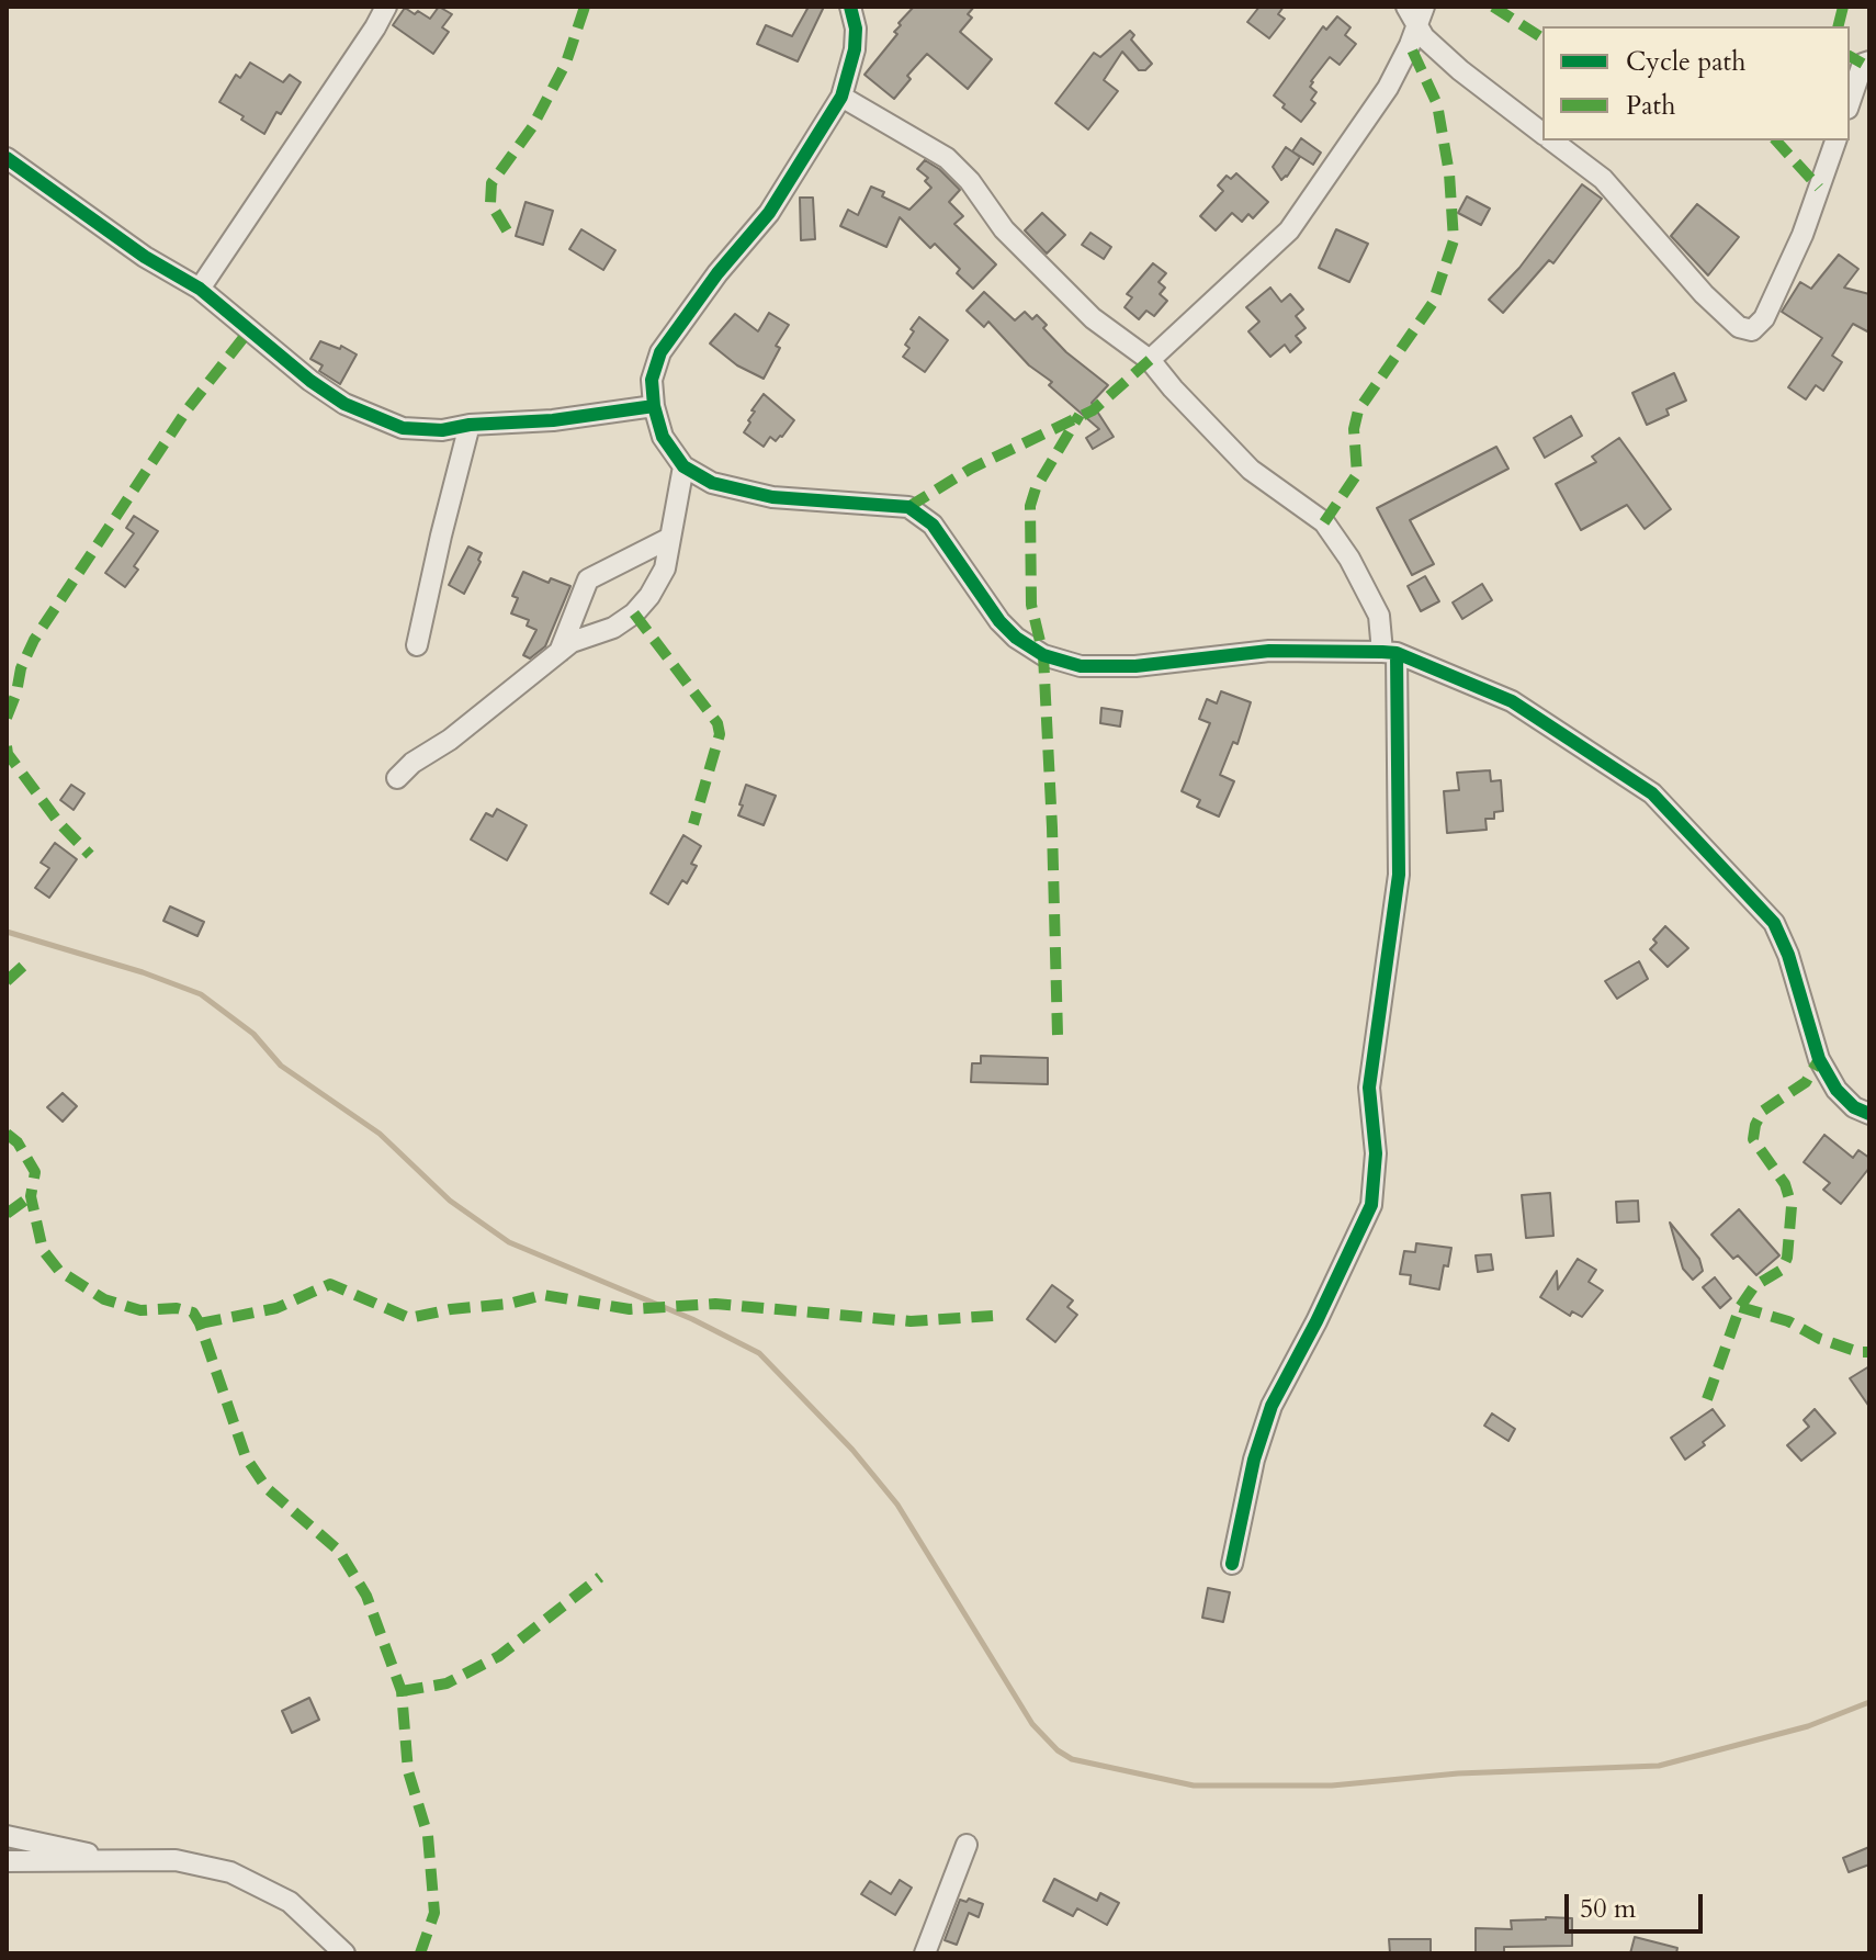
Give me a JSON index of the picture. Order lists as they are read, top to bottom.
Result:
{
  "legend": ["Cycle path", "Path"],
  "scale_bar": "50 m"
}
